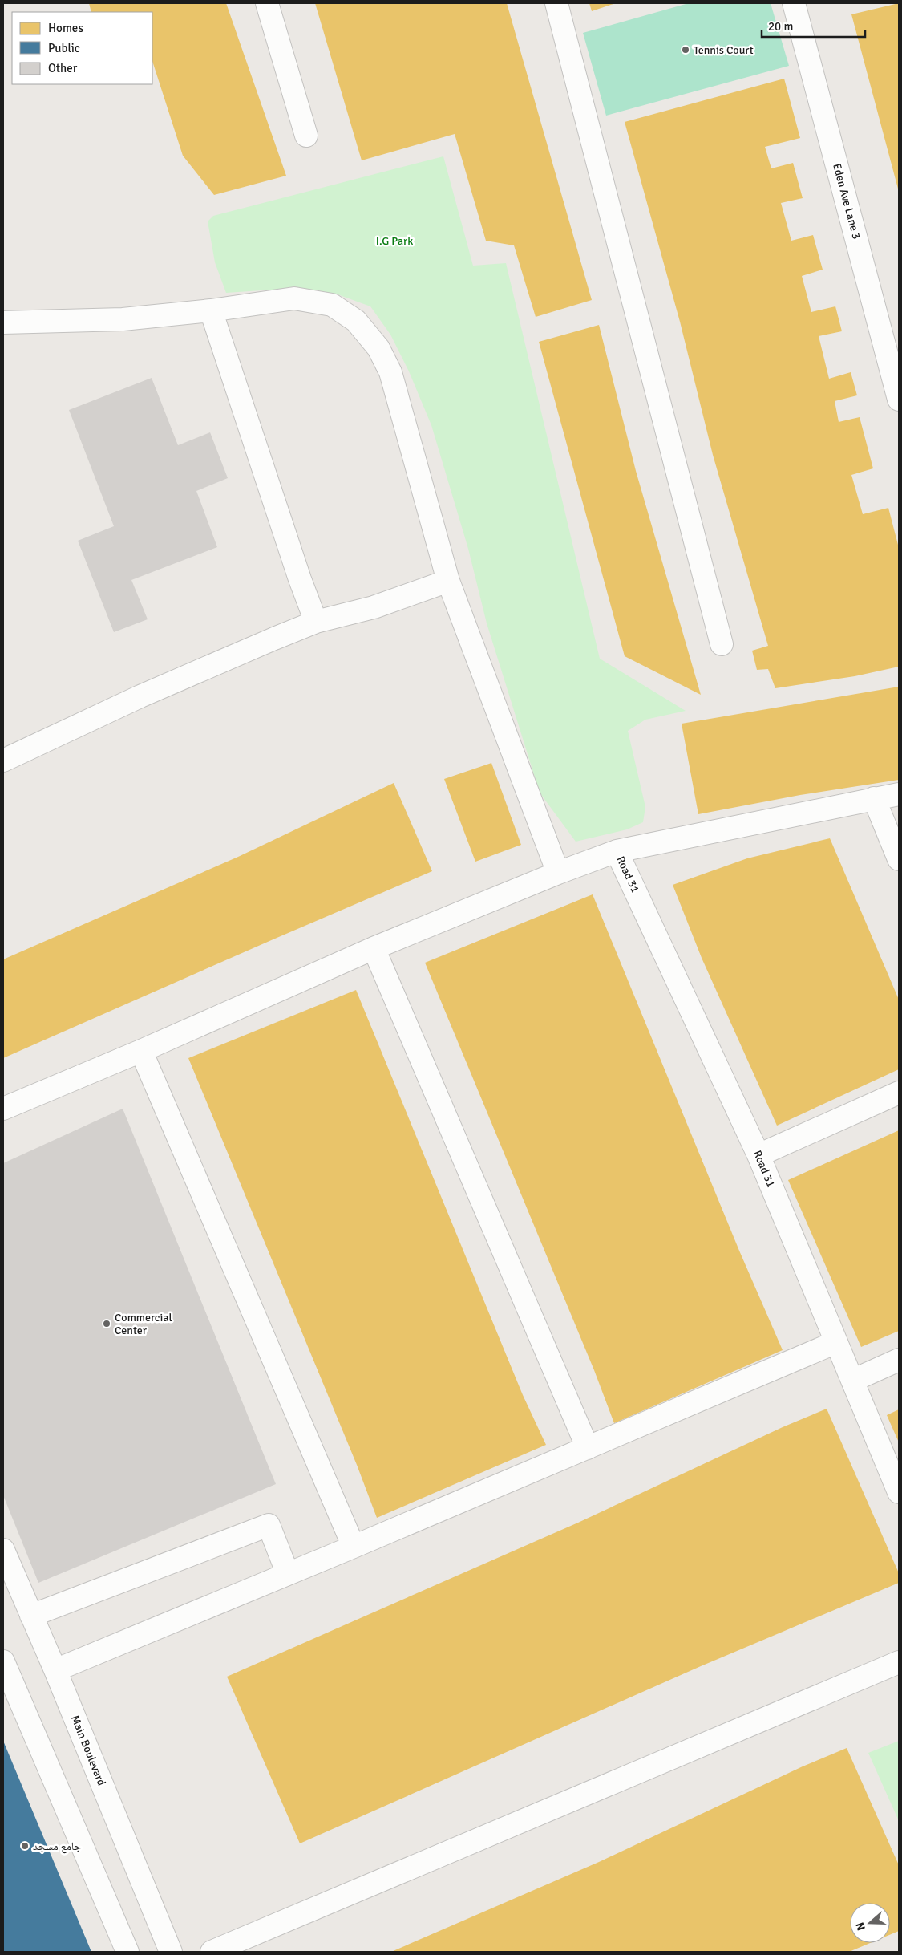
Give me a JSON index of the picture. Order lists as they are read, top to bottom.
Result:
{
  "streets": {
    "street": ["Eden Ave Lane 3", "Road 31", "Main Boulevard"]
  },
  "parks": ["I.G Park"],
  "places": ["Tennis Court", "Commercial Center", "جامع مسجد"],
  "legend": ["Homes", "Public", "Other"],
  "scale_bar": "20 m",
  "north": "left"
}
